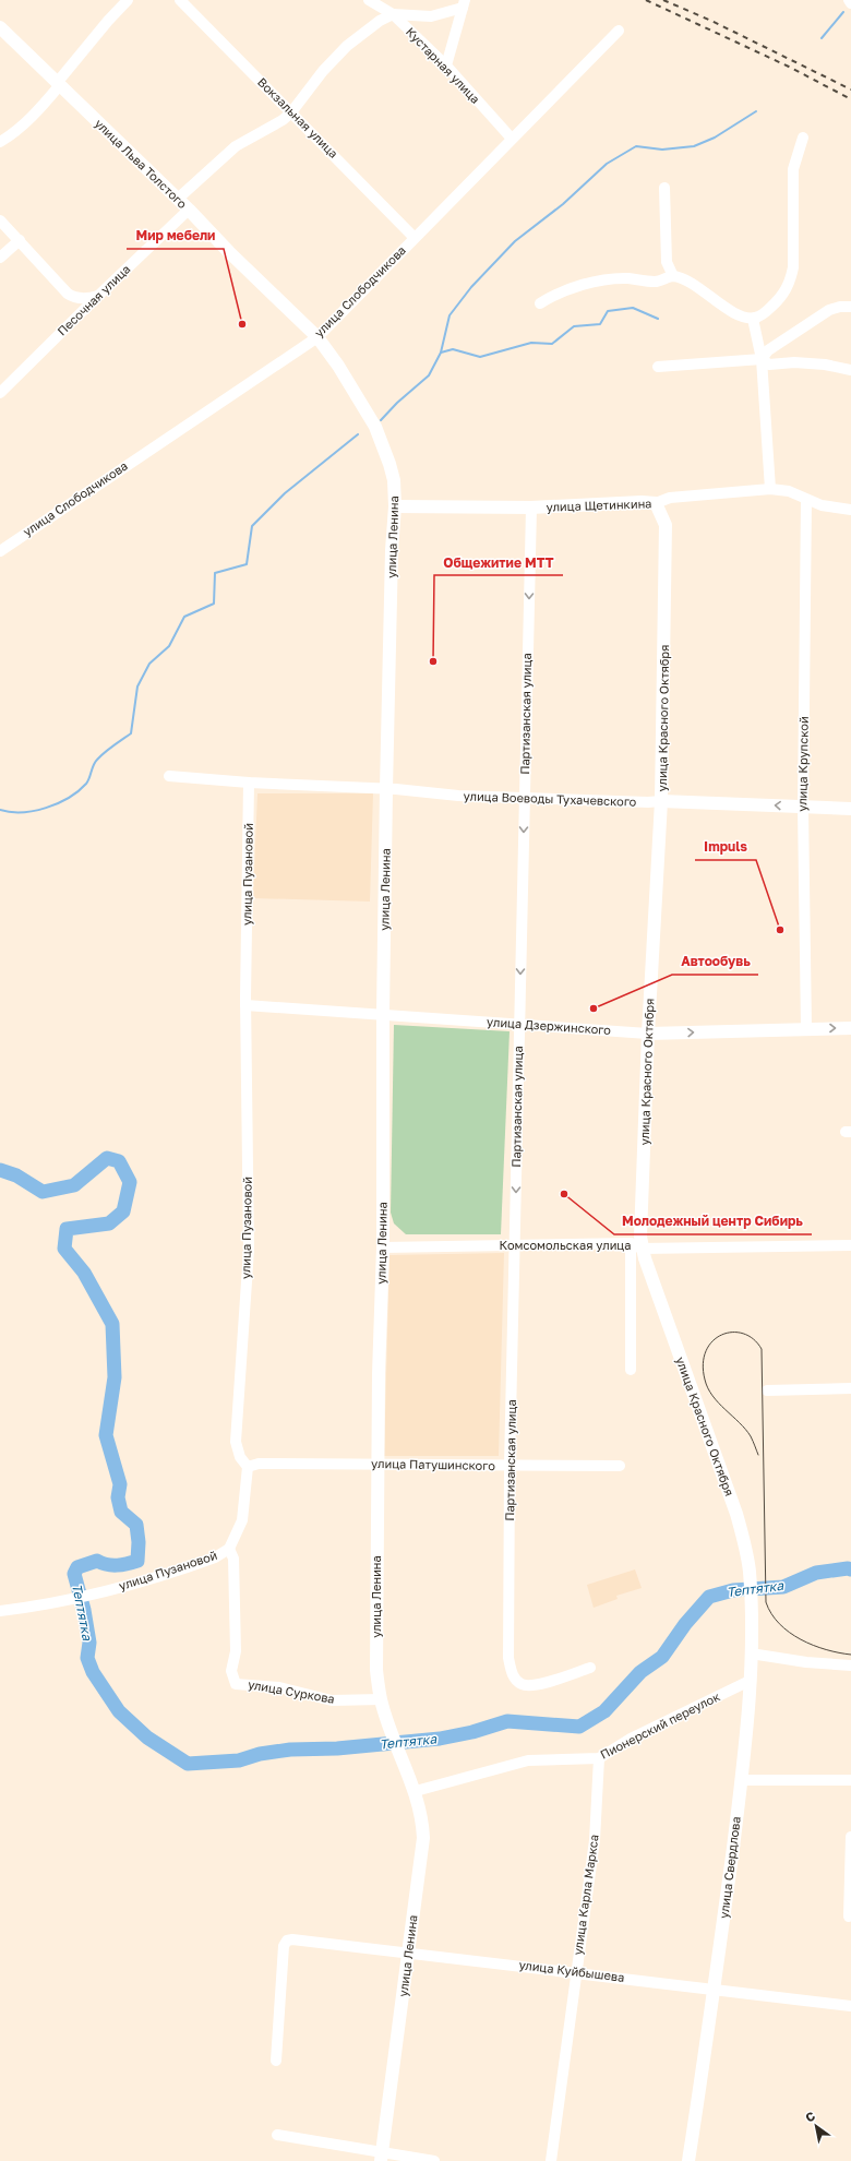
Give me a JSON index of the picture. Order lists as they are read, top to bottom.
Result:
{
  "streets": {
    "main road": [
      "улица Льва Толстого",
      "улица Щетинкина",
      "улица Ленина",
      "улица Красного Октября",
      "улица Воеводы Тухачевского",
      "улица Дзержинского",
      "улица Свердлова"
    ],
    "street": [
      "Кустарная улица",
      "Вокзальная улица",
      "улица Слободчикова",
      "Песочная улица",
      "Партизанская улица",
      "улица Крупской",
      "улица Пузановой",
      "Комсомольская улица",
      "улица Патушинского",
      "улица Суркова",
      "Пионерский переулок",
      "улица Карла Маркса",
      "улица Куйбышева"
    ]
  },
  "crossings": [
    ["Кустарная улица", "улица Слободчикова"],
    ["Вокзальная улица", "улица Слободчикова"],
    ["улица Льва Толстого", "улица Слободчикова"],
    ["улица Льва Толстого", "Песочная улица"],
    ["улица Льва Толстого", "улица Ленина"],
    ["улица Слободчикова", "улица Ленина"],
    ["улица Щетинкина", "улица Ленина"],
    ["улица Щетинкина", "Партизанская улица"],
    ["улица Щетинкина", "улица Красного Октября"],
    ["улица Щетинкина", "улица Крупской"],
    ["улица Ленина", "улица Воеводы Тухачевского"],
    ["улица Ленина", "улица Дзержинского"],
    ["улица Ленина", "Комсомольская улица"],
    ["улица Ленина", "улица Патушинского"],
    ["улица Ленина", "улица Суркова"],
    ["улица Ленина", "Пионерский переулок"],
    ["улица Ленина", "улица Куйбышева"],
    ["Партизанская улица", "улица Воеводы Тухачевского"],
    ["Партизанская улица", "улица Дзержинского"],
    ["Партизанская улица", "Комсомольская улица"],
    ["Партизанская улица", "улица Патушинского"],
    ["улица Красного Октября", "улица Воеводы Тухачевского"],
    ["улица Красного Октября", "улица Дзержинского"],
    ["улица Красного Октября", "Комсомольская улица"],
    ["улица Красного Октября", "улица Свердлова"],
    ["улица Крупской", "улица Воеводы Тухачевского"],
    ["улица Крупской", "улица Дзержинского"],
    ["улица Воеводы Тухачевского", "улица Пузановой"],
    ["улица Пузановой", "улица Дзержинского"],
    ["улица Пузановой", "улица Патушинского"],
    ["улица Пузановой", "улица Суркова"],
    ["Пионерский переулок", "улица Свердлова"],
    ["Пионерский переулок", "улица Карла Маркса"],
    ["улица Свердлова", "улица Куйбышева"],
    ["улица Карла Маркса", "улица Куйбышева"]
  ],
  "one_way": ["Партизанская улица"],
  "water": ["Тептятка"],
  "places": [
    "Мир мебели",
    "Общежитие МТТ",
    "Impuls",
    "Автообувь",
    "Молодежный центр Сибирь"
  ],
  "north": "top left"
}
